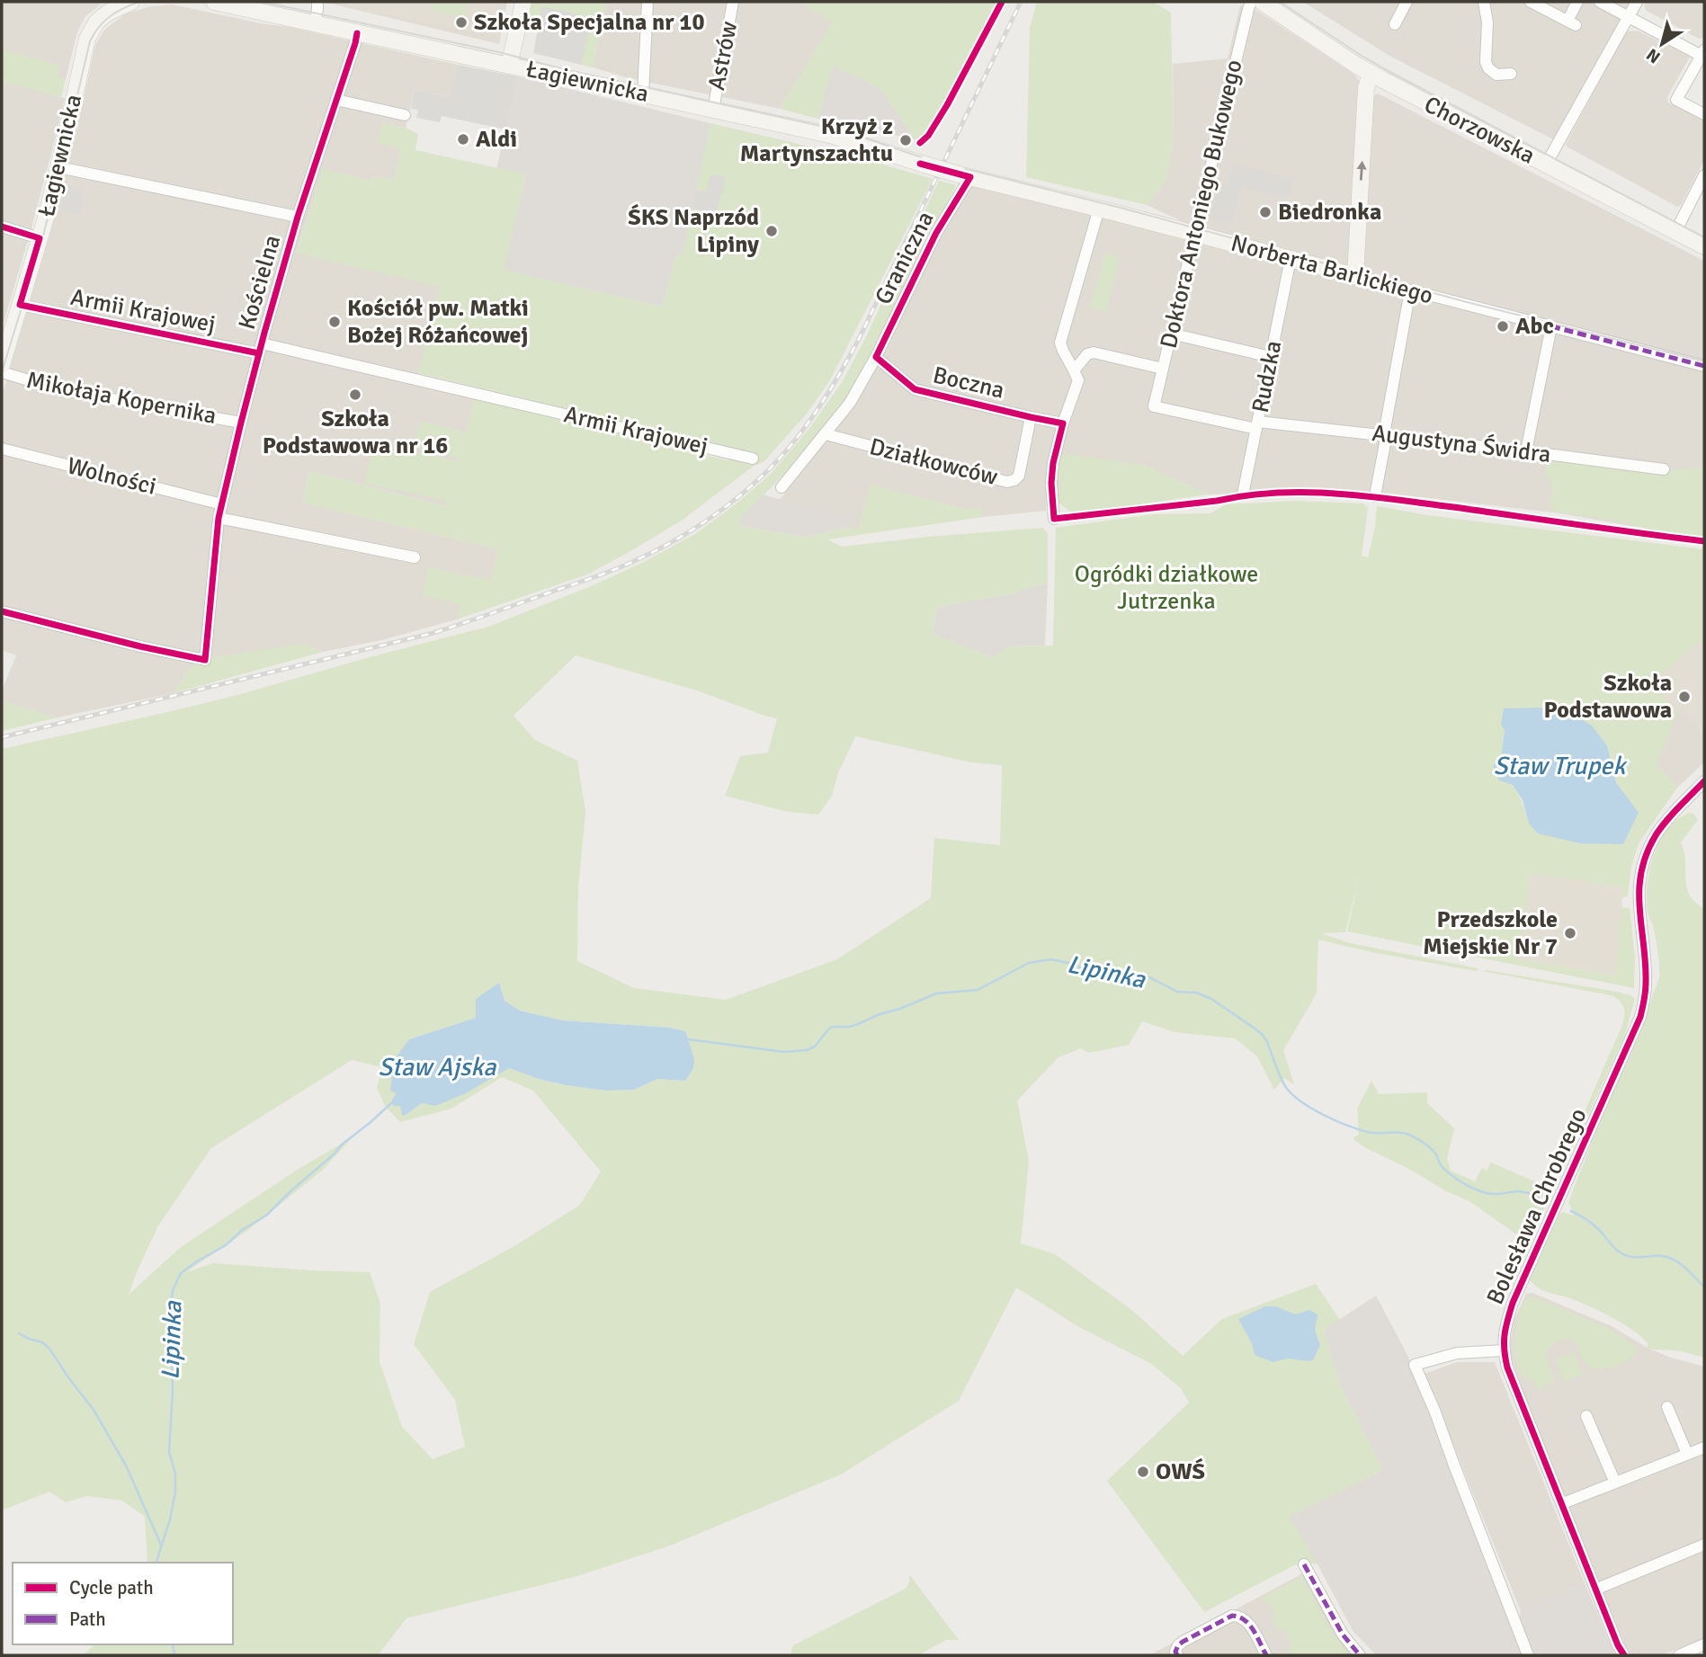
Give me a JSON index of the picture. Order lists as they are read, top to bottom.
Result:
{
  "streets": {
    "street": [
      "Astrów",
      "Łagiewnicka",
      "Chorzowska",
      "Doktora Antoniego Bukowego",
      "Graniczna",
      "Norberta Barlickiego",
      "Kościelna",
      "Armii Krajowej",
      "Rudzka",
      "Boczna",
      "Mikołaja Kopernika",
      "Augustyna Świdra",
      "Działkowców",
      "Wolności",
      "Bolesława Chrobrego"
    ]
  },
  "crossings": [
    ["Astrów", "Łagiewnicka"],
    ["Łagiewnicka", "Graniczna"],
    ["Łagiewnicka", "Norberta Barlickiego"],
    ["Łagiewnicka", "Kościelna"],
    ["Łagiewnicka", "Armii Krajowej"],
    ["Doktora Antoniego Bukowego", "Norberta Barlickiego"],
    ["Doktora Antoniego Bukowego", "Augustyna Świdra"],
    ["Graniczna", "Norberta Barlickiego"],
    ["Graniczna", "Boczna"],
    ["Graniczna", "Działkowców"],
    ["Norberta Barlickiego", "Rudzka"],
    ["Kościelna", "Armii Krajowej"],
    ["Kościelna", "Mikołaja Kopernika"],
    ["Kościelna", "Wolności"],
    ["Rudzka", "Augustyna Świdra"],
    ["Boczna", "Działkowców"]
  ],
  "water": ["Staw Trupek", "Lipinka", "Staw Ajska"],
  "parks": ["Ogródki działkowe Jutrzenka"],
  "places": [
    "Szkoła Specjalna nr 10",
    "Aldi",
    "Krzyż z Martynszachtu",
    "Biedronka",
    "ŚKS Naprzód Lipiny",
    "Kościół pw. Matki Bożej Różańcowej",
    "Abc",
    "Szkoła Podstawowa nr 16",
    "Szkoła Podstawowa",
    "Przedszkole Miejskie Nr 7",
    "OWŚ"
  ],
  "legend": ["Cycle path", "Path"],
  "north": "bottom left"
}
